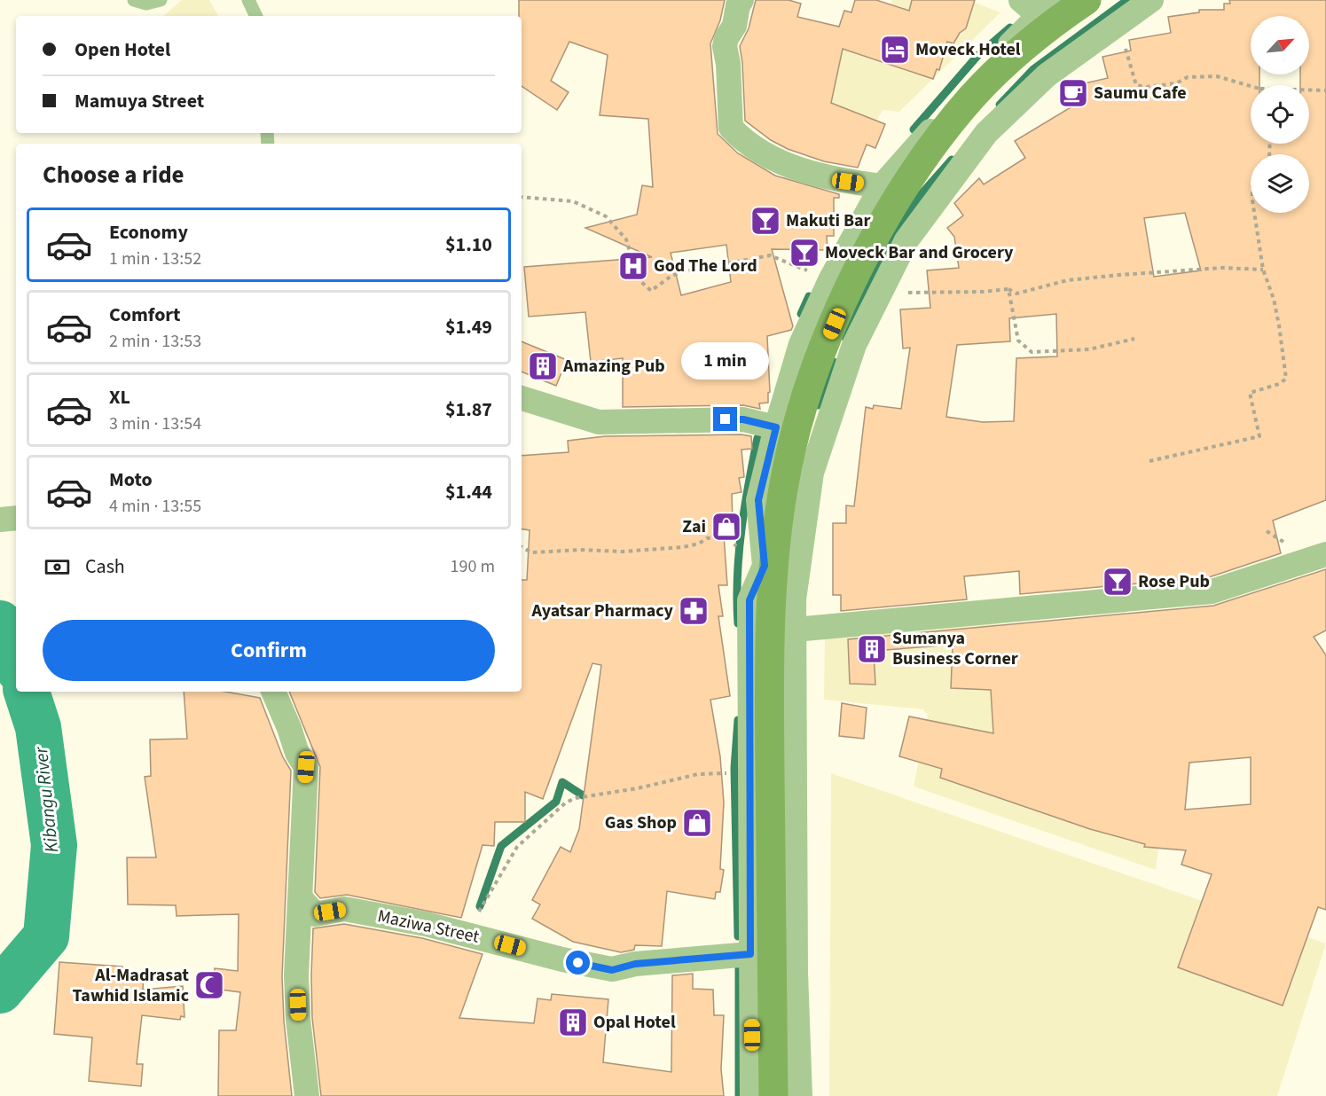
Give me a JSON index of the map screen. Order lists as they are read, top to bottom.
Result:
{
  "streets": {
    "street": ["Maziwa Street"]
  },
  "water": ["Kibangu River"],
  "places": {
    "hotel": ["Moveck Hotel"],
    "cafe": ["Saumu Cafe"],
    "bar": ["Makuti Bar", "Moveck Bar and Grocery", "Rose Pub"],
    "hospital": ["God The Lord"],
    "building": ["Amazing Pub", "Sumanya Business Corner", "Opal Hotel"],
    "shop": ["Zai", "Gas Shop"],
    "pharmacy": ["Ayatsar Pharmacy"],
    "mosque": ["Al-Madrasat Tawhid Islamic"]
  },
  "north": "top right",
  "page": {
    "banner": ["Open Hotel", "Mamuya Street"],
    "heading": "Choose a ride",
    "list": [
      {
        "name": "Economy",
        "note": "1 min · 13:52",
        "value": "$1.10"
      },
      {
        "name": "Comfort",
        "note": "2 min · 13:53",
        "value": "$1.49"
      },
      {
        "name": "XL",
        "note": "3 min · 13:54",
        "value": "$1.87"
      },
      {
        "name": "Moto",
        "note": "4 min · 13:55",
        "value": "$1.44"
      }
    ],
    "bubble": "1 min",
    "pay": ["Cash", "190 m"],
    "buttons": "Confirm"
  }
}
